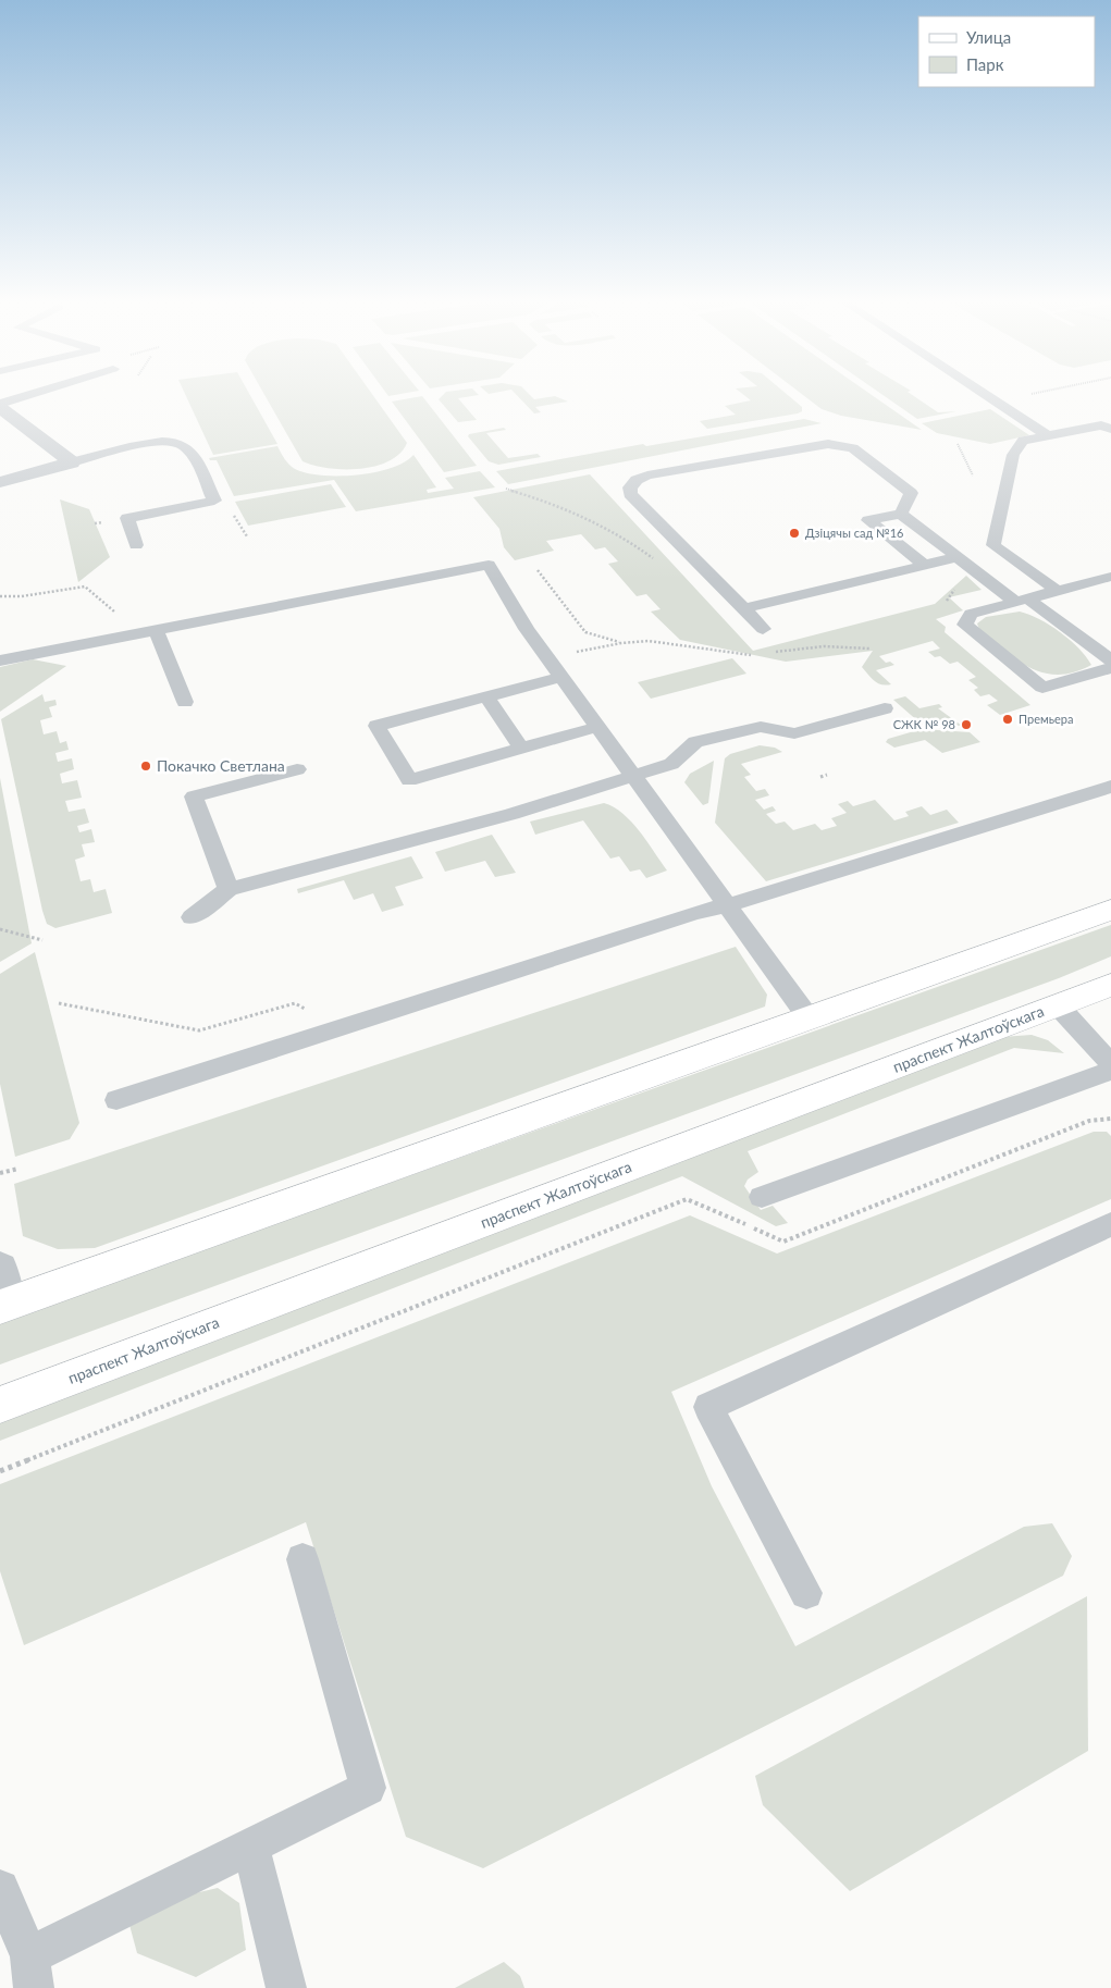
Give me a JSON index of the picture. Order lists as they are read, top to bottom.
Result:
{
  "streets": {
    "main road": ["праспект Жалтоўскага"]
  },
  "places": [
    "Дзіцячы сад №16",
    "Премьера",
    "СЖК № 98",
    "Покачко Светлана"
  ],
  "legend": ["Улица", "Парк"]
}
